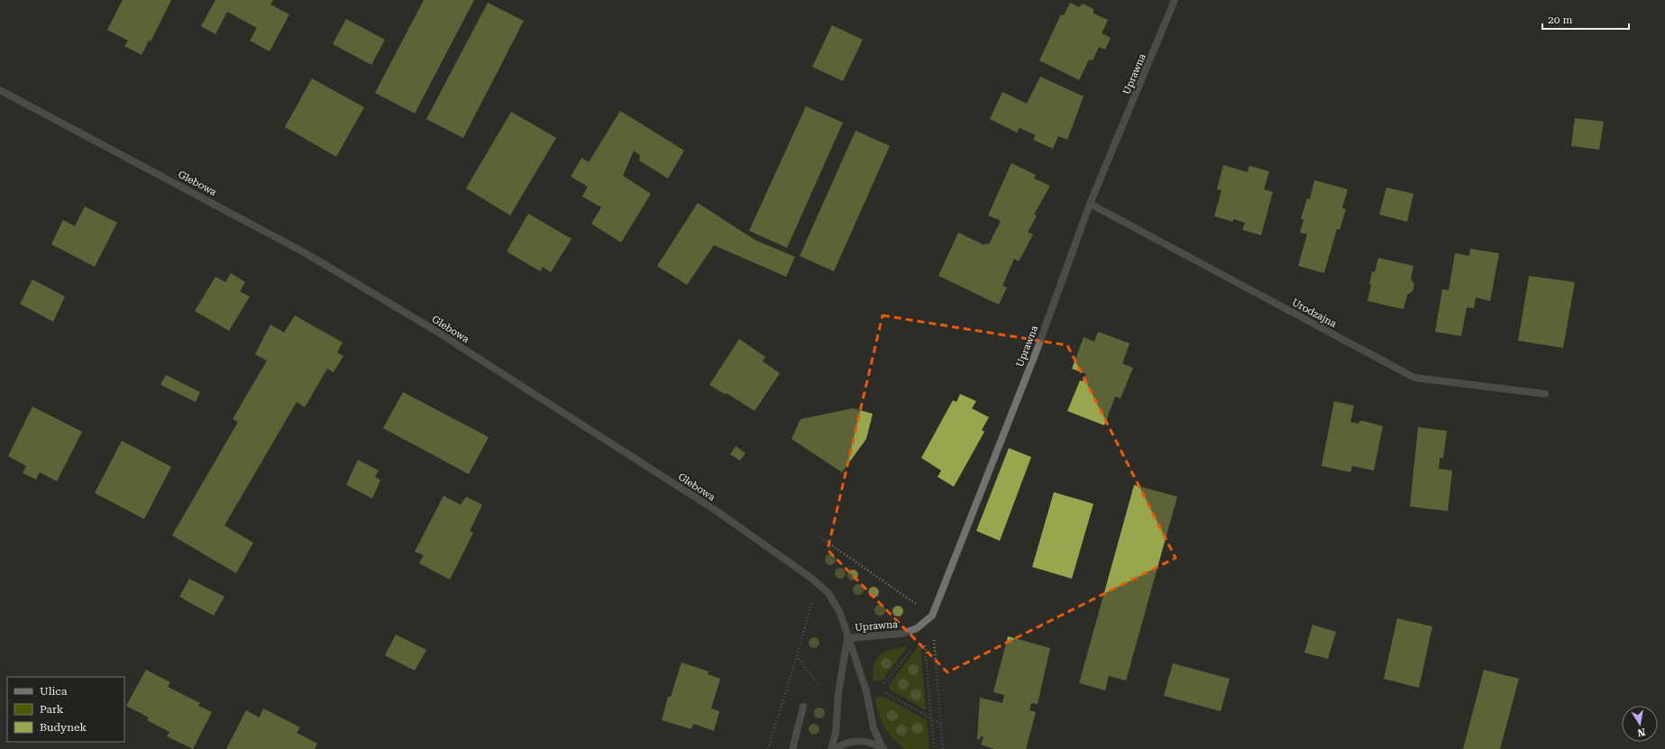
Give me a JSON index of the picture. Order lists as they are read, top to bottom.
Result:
{
  "streets": {
    "street": ["Uprawna", "Glebowa", "Urodzajna"]
  },
  "crossings": [
    ["Uprawna", "Glebowa"],
    ["Uprawna", "Urodzajna"]
  ],
  "legend": ["Ulica", "Park", "Budynek"],
  "scale_bar": "20 m",
  "north": "bottom"
}
